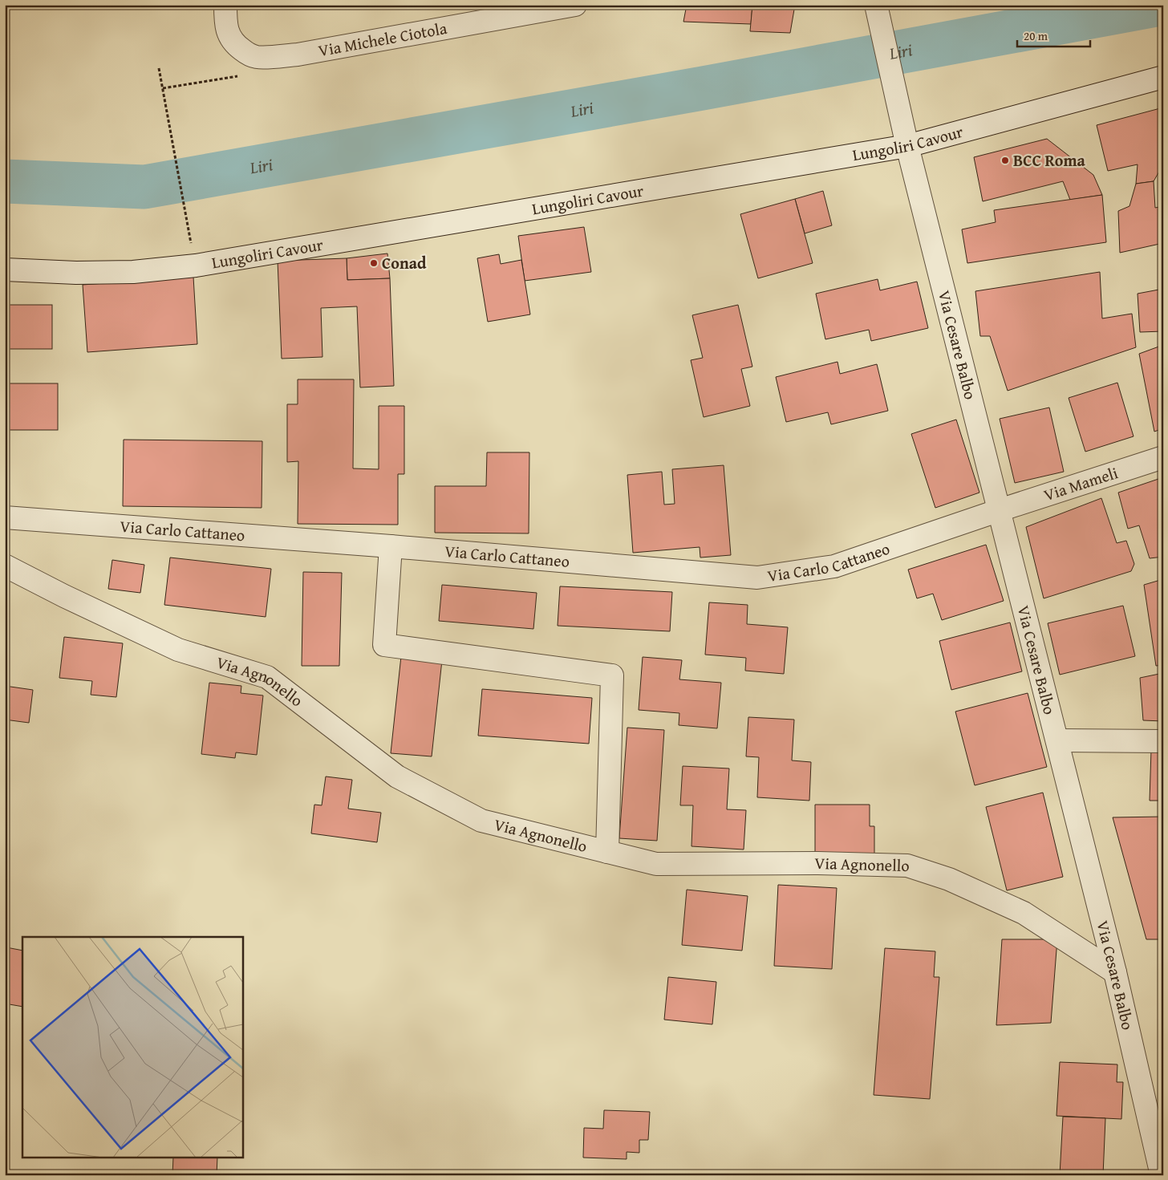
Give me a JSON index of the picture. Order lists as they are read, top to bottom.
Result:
{
  "streets": {
    "street": [
      "Via Michele Ciotola",
      "Lungoliri Cavour",
      "Via Cesare Balbo",
      "Via Mameli",
      "Via Carlo Cattaneo",
      "Via Agnonello"
    ]
  },
  "crossings": [
    ["Lungoliri Cavour", "Via Cesare Balbo"],
    ["Via Cesare Balbo", "Via Mameli"],
    ["Via Cesare Balbo", "Via Carlo Cattaneo"],
    ["Via Cesare Balbo", "Via Agnonello"],
    ["Via Mameli", "Via Carlo Cattaneo"]
  ],
  "water": ["Liri"],
  "places": ["BCC Roma", "Conad"],
  "scale_bar": "20 m"
}
